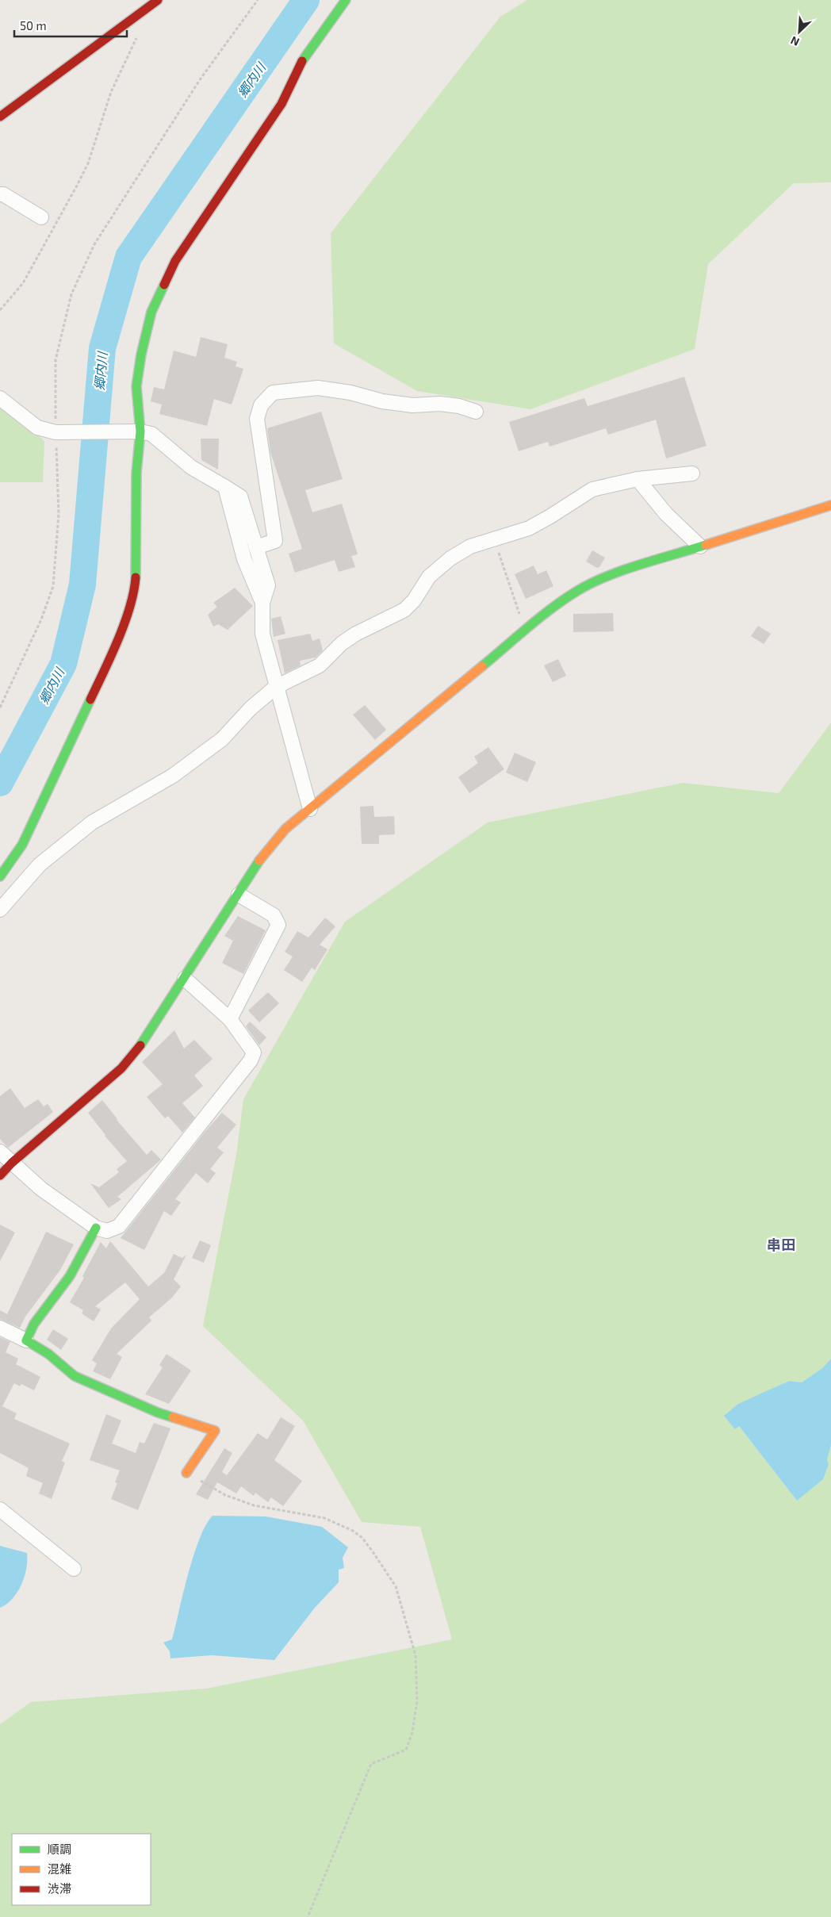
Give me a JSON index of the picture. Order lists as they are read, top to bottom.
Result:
{
  "districts": ["串田"],
  "water": ["郷内川"],
  "legend": ["順調", "混雑", "渋滞"],
  "scale_bar": "50 m",
  "north": "bottom left"
}
